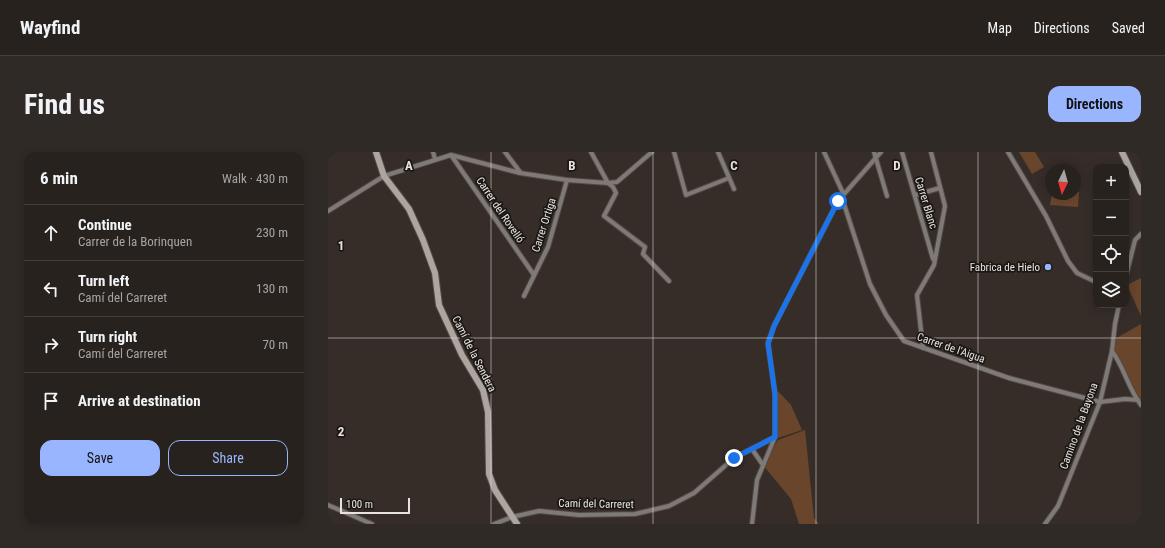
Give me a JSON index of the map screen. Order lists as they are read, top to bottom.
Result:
{
  "streets": {
    "street": [
      "Carrer Blanc",
      "Carrer del Rovelló",
      "Carrer Ortiga",
      "Carrer de l'Aigua",
      "Camí de la Sendera",
      "Camino de la Bayona",
      "Camí del Carreret"
    ]
  },
  "crossings": [
    ["Carrer del Rovelló", "Carrer Ortiga"],
    ["Carrer de l'Aigua", "Camino de la Bayona"],
    ["Camí de la Sendera", "Camí del Carreret"]
  ],
  "places": ["Fabrica de Hielo"],
  "scale_bar": "100 m",
  "north": "bottom",
  "page": {
    "header": "Wayfind",
    "nav": ["Map", "Directions", "Saved"],
    "buttons": [
      "Directions",
      ["Save", "Share"]
    ],
    "title": "Find us",
    "heading": ["6 min", "Walk · 430 m"],
    "map_buttons": ["+", "−"],
    "list": [
      ["Continue", "Carrer de la Borinquen", "230 m"],
      ["Turn left", "Camí del Carreret", "130 m"],
      ["Turn right", "Camí del Carreret", "70 m"],
      "Arrive at destination"
    ],
    "scale": "100 m"
  },
  "grid": {
    "columns": [
      "A",
      "B",
      "C",
      "D"
    ],
    "rows": ["1", "2"]
  }
}
